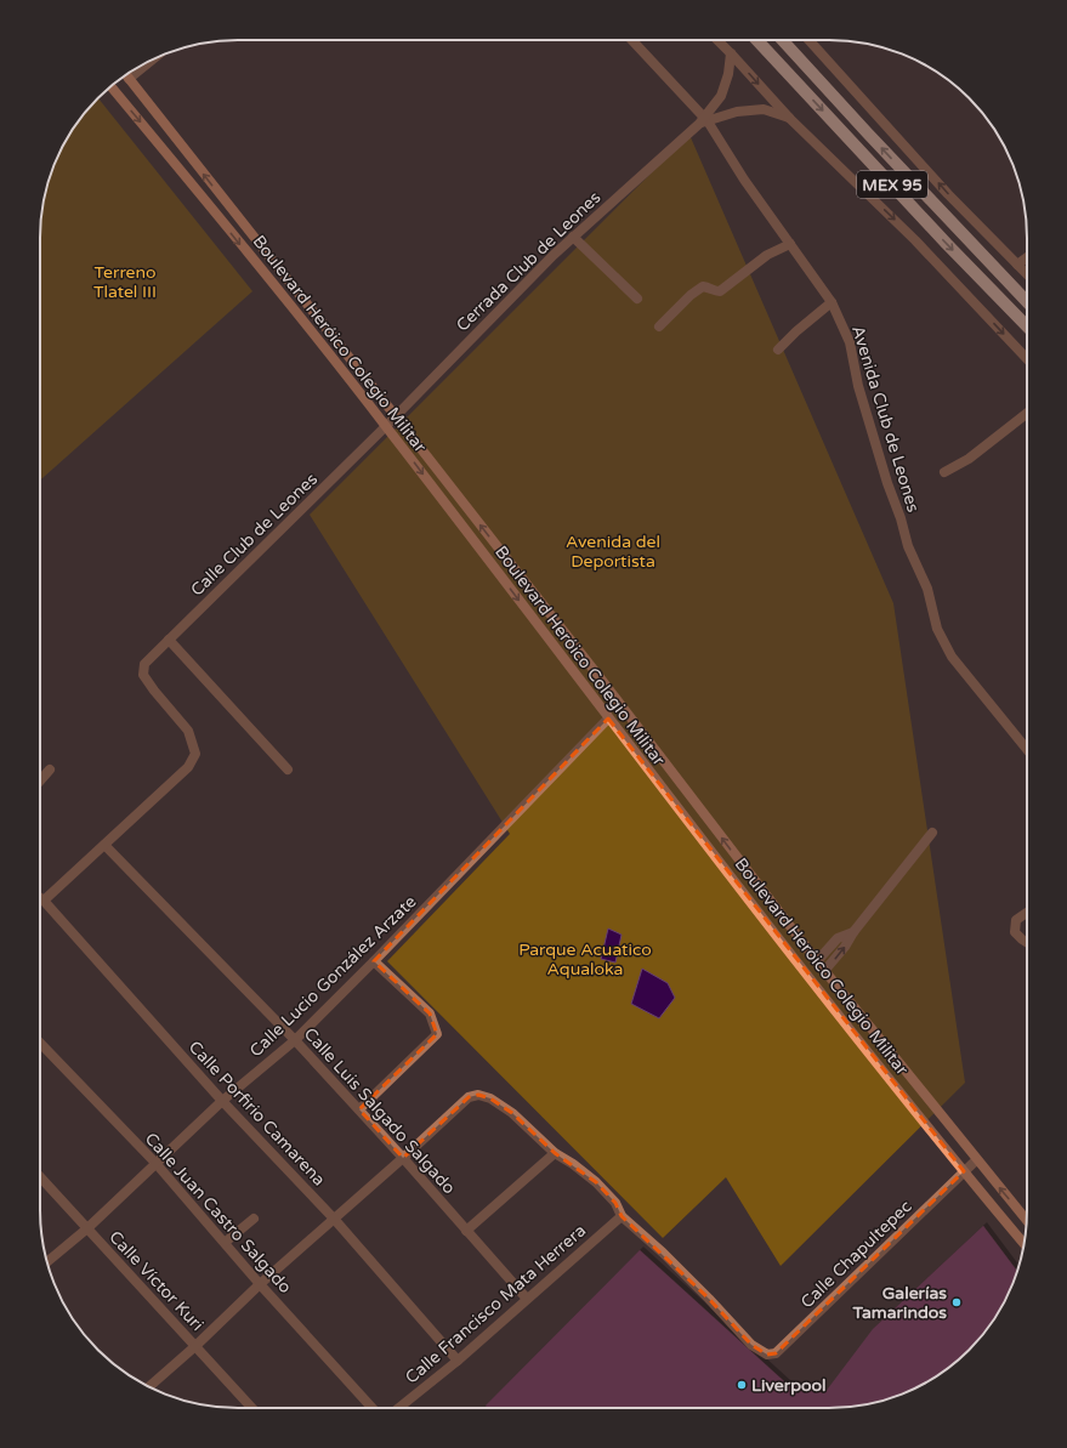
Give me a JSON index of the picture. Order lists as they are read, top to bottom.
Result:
{
  "streets": {
    "main road": ["MEX 95", "Boulevard Heróico Colegio Militar"],
    "street": [
      "Cerrada Club de Leones",
      "Avenida Club de Leones",
      "Calle Club de Leones",
      "Calle Lucio González Arzate",
      "Calle Luis Salgado Salgado",
      "Calle Porfirio Camarena",
      "Calle Juan Castro Salgado",
      "Calle Chapultepec",
      "Calle Víctor Kuri",
      "Calle Francisco Mata Herrera"
    ]
  },
  "crossings": [
    ["Cerrada Club de Leones", "Boulevard Heróico Colegio Militar"],
    ["Cerrada Club de Leones", "Avenida Club de Leones"],
    ["Cerrada Club de Leones", "Calle Club de Leones"],
    ["Boulevard Heróico Colegio Militar", "Calle Club de Leones"],
    ["Boulevard Heróico Colegio Militar", "Calle Lucio González Arzate"],
    ["Boulevard Heróico Colegio Militar", "Calle Chapultepec"],
    ["Calle Club de Leones", "Calle Luis Salgado Salgado"],
    ["Calle Lucio González Arzate", "Calle Luis Salgado Salgado"],
    ["Calle Lucio González Arzate", "Calle Porfirio Camarena"],
    ["Calle Lucio González Arzate", "Calle Juan Castro Salgado"],
    ["Calle Lucio González Arzate", "Calle Víctor Kuri"],
    ["Calle Luis Salgado Salgado", "Calle Francisco Mata Herrera"],
    ["Calle Porfirio Camarena", "Calle Francisco Mata Herrera"],
    ["Calle Chapultepec", "Calle Francisco Mata Herrera"]
  ],
  "parks": ["Terreno Tlatel III", "Avenida del Deportista", "Parque Acuatico Aqualoka"],
  "places": ["Galerías Tamarindos", "Liverpool"]
}
